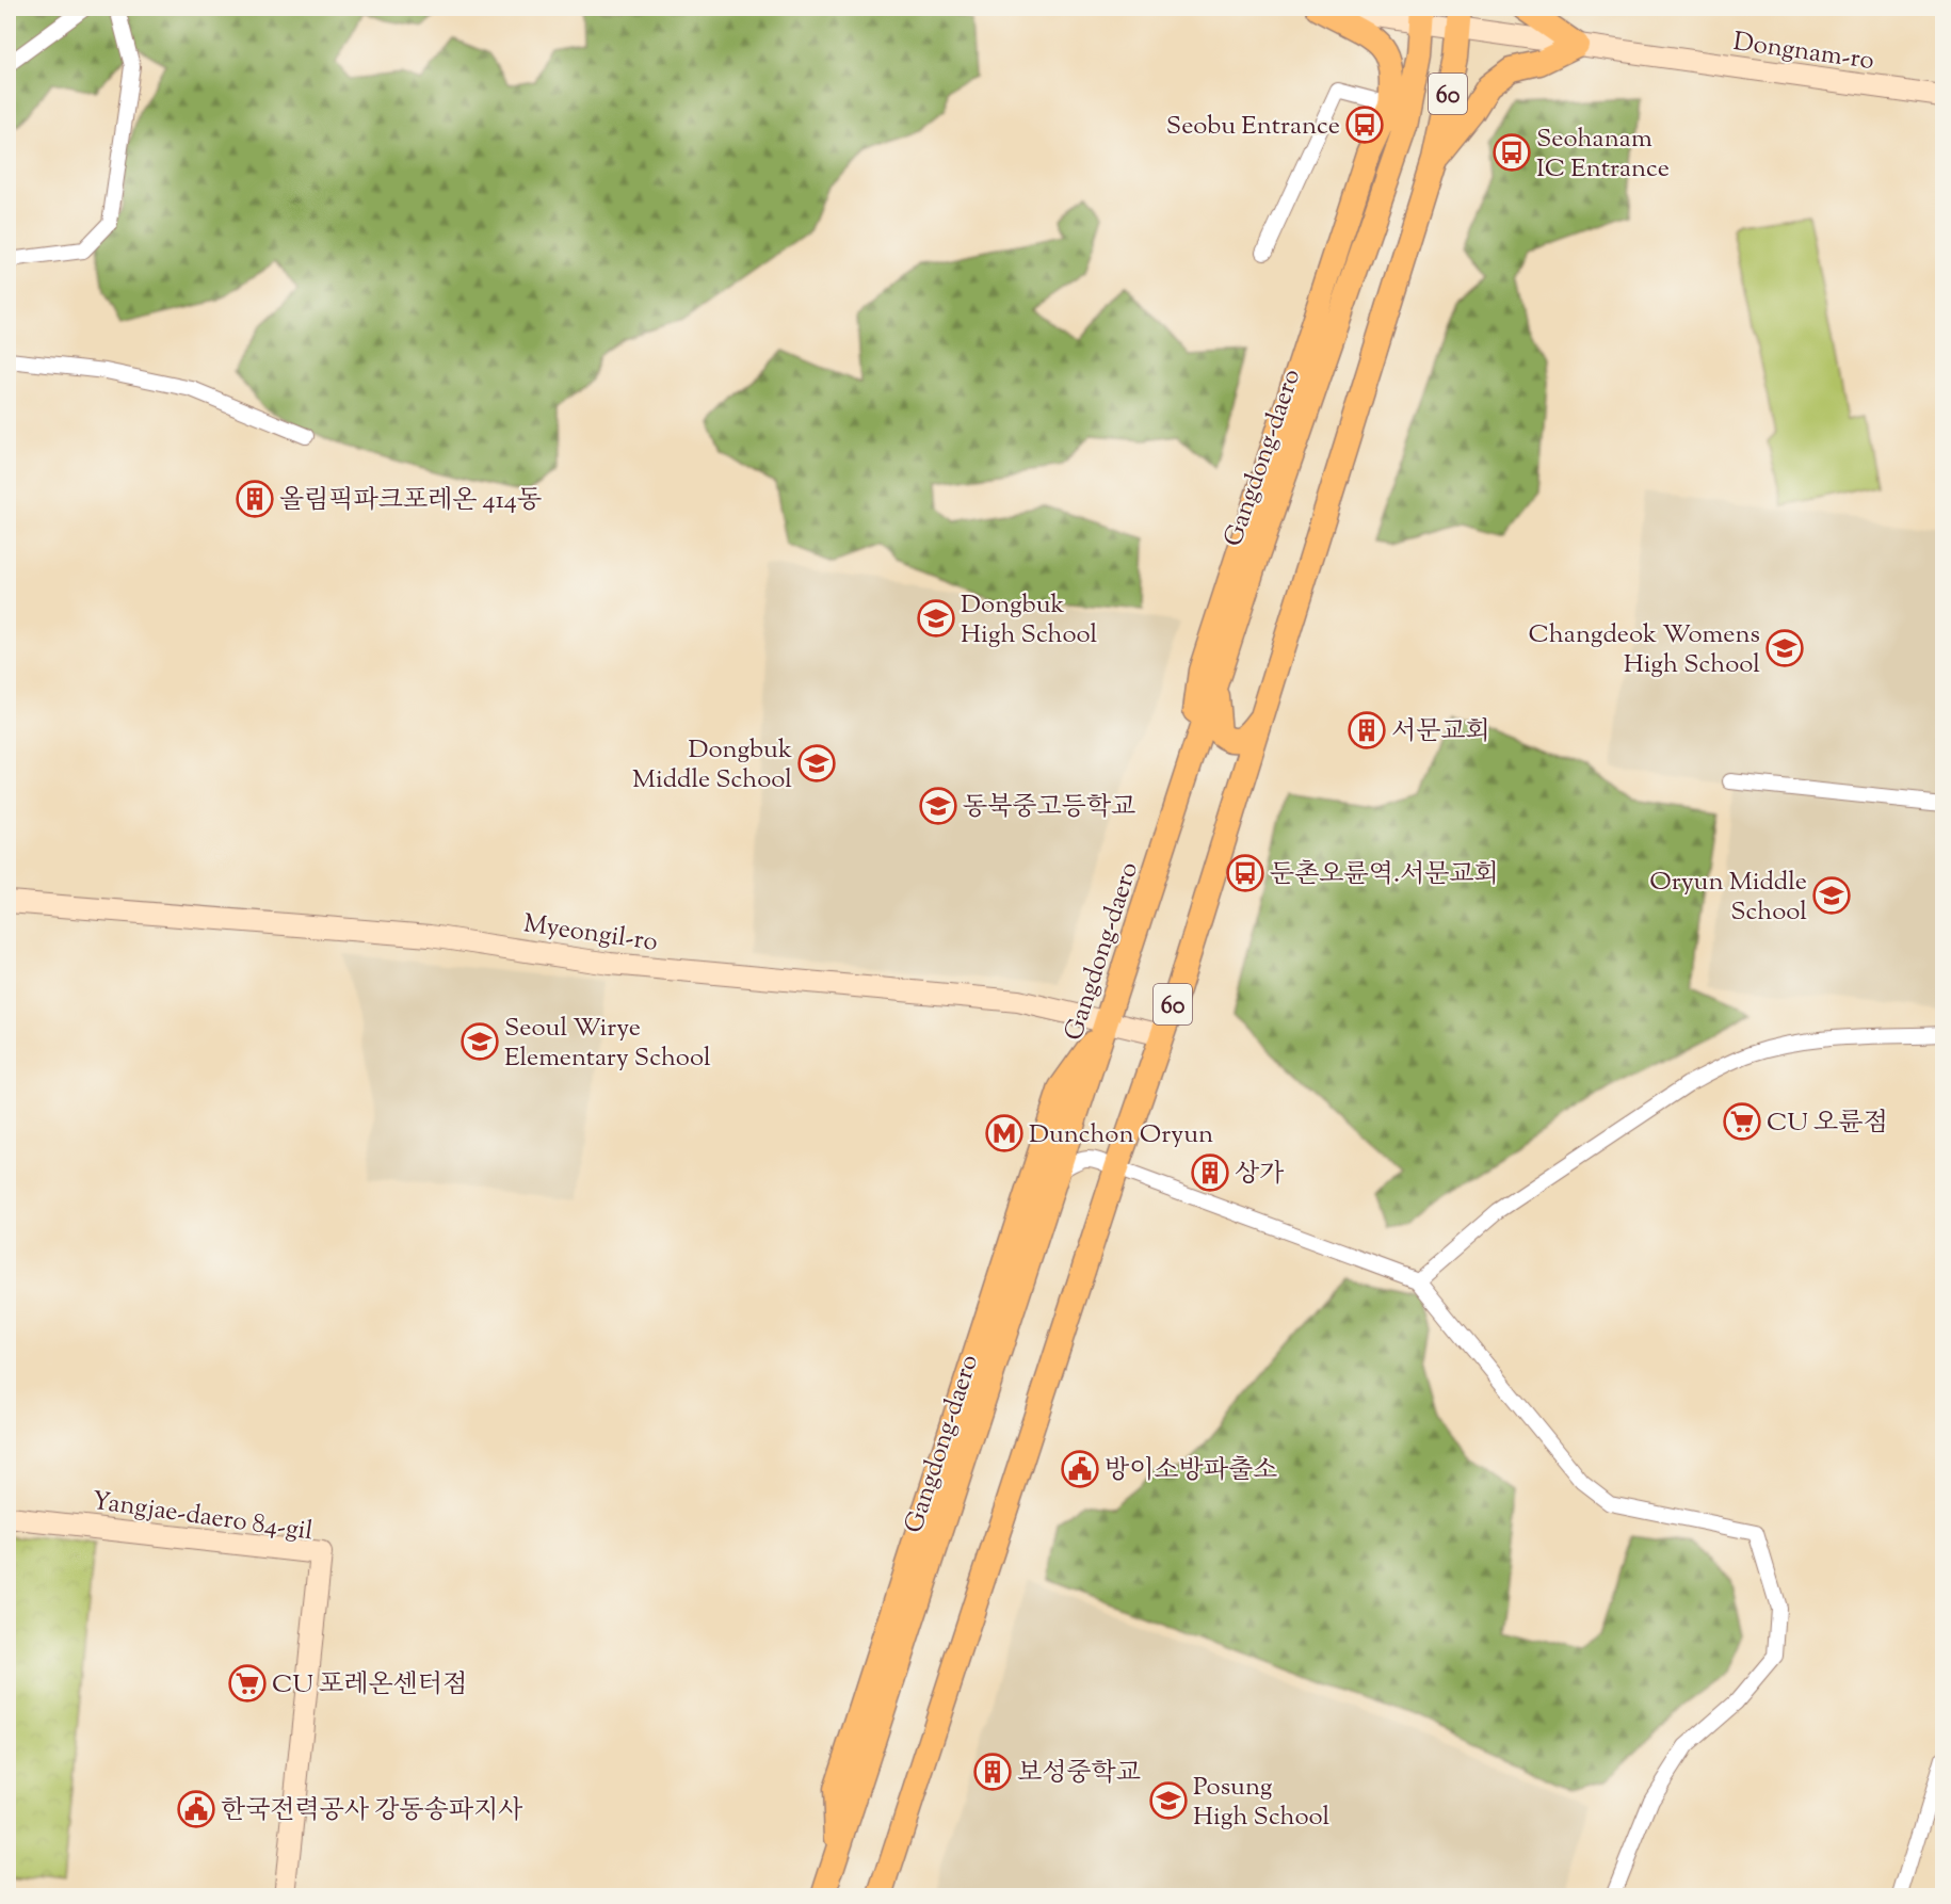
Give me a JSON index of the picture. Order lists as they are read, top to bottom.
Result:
{
  "streets": {
    "main road": [
      "Dongnam-ro",
      "60",
      "Gangdong-daero",
      "Myeongil-ro",
      "Yangjae-daero 84-gil"
    ]
  },
  "crossings": [
    ["Dongnam-ro", "60"],
    ["Dongnam-ro", "Gangdong-daero"],
    ["60", "Myeongil-ro"],
    ["Gangdong-daero", "Myeongil-ro"]
  ],
  "places": {
    "bus stop": ["Seobu Entrance", "Seohanam IC Entrance", "둔촌오륜역.서문교회"],
    "building": [
      "올림픽파크포레온 414동",
      "서문교회",
      "상가",
      "보성중학교"
    ],
    "school or university": [
      "Dongbuk High School",
      "Changdeok Womens High School",
      "Dongbuk Middle School",
      "동북중고등학교",
      "Oryun Middle School",
      "Seoul Wirye Elementary School",
      "Posung High School"
    ],
    "supermarket": ["CU 오륜점", "CU 포레온센터점"],
    "metro station": ["Dunchon Oryun"],
    "public building": ["방이소방파출소", "한국전력공사 강동송파지사"]
  }
}
